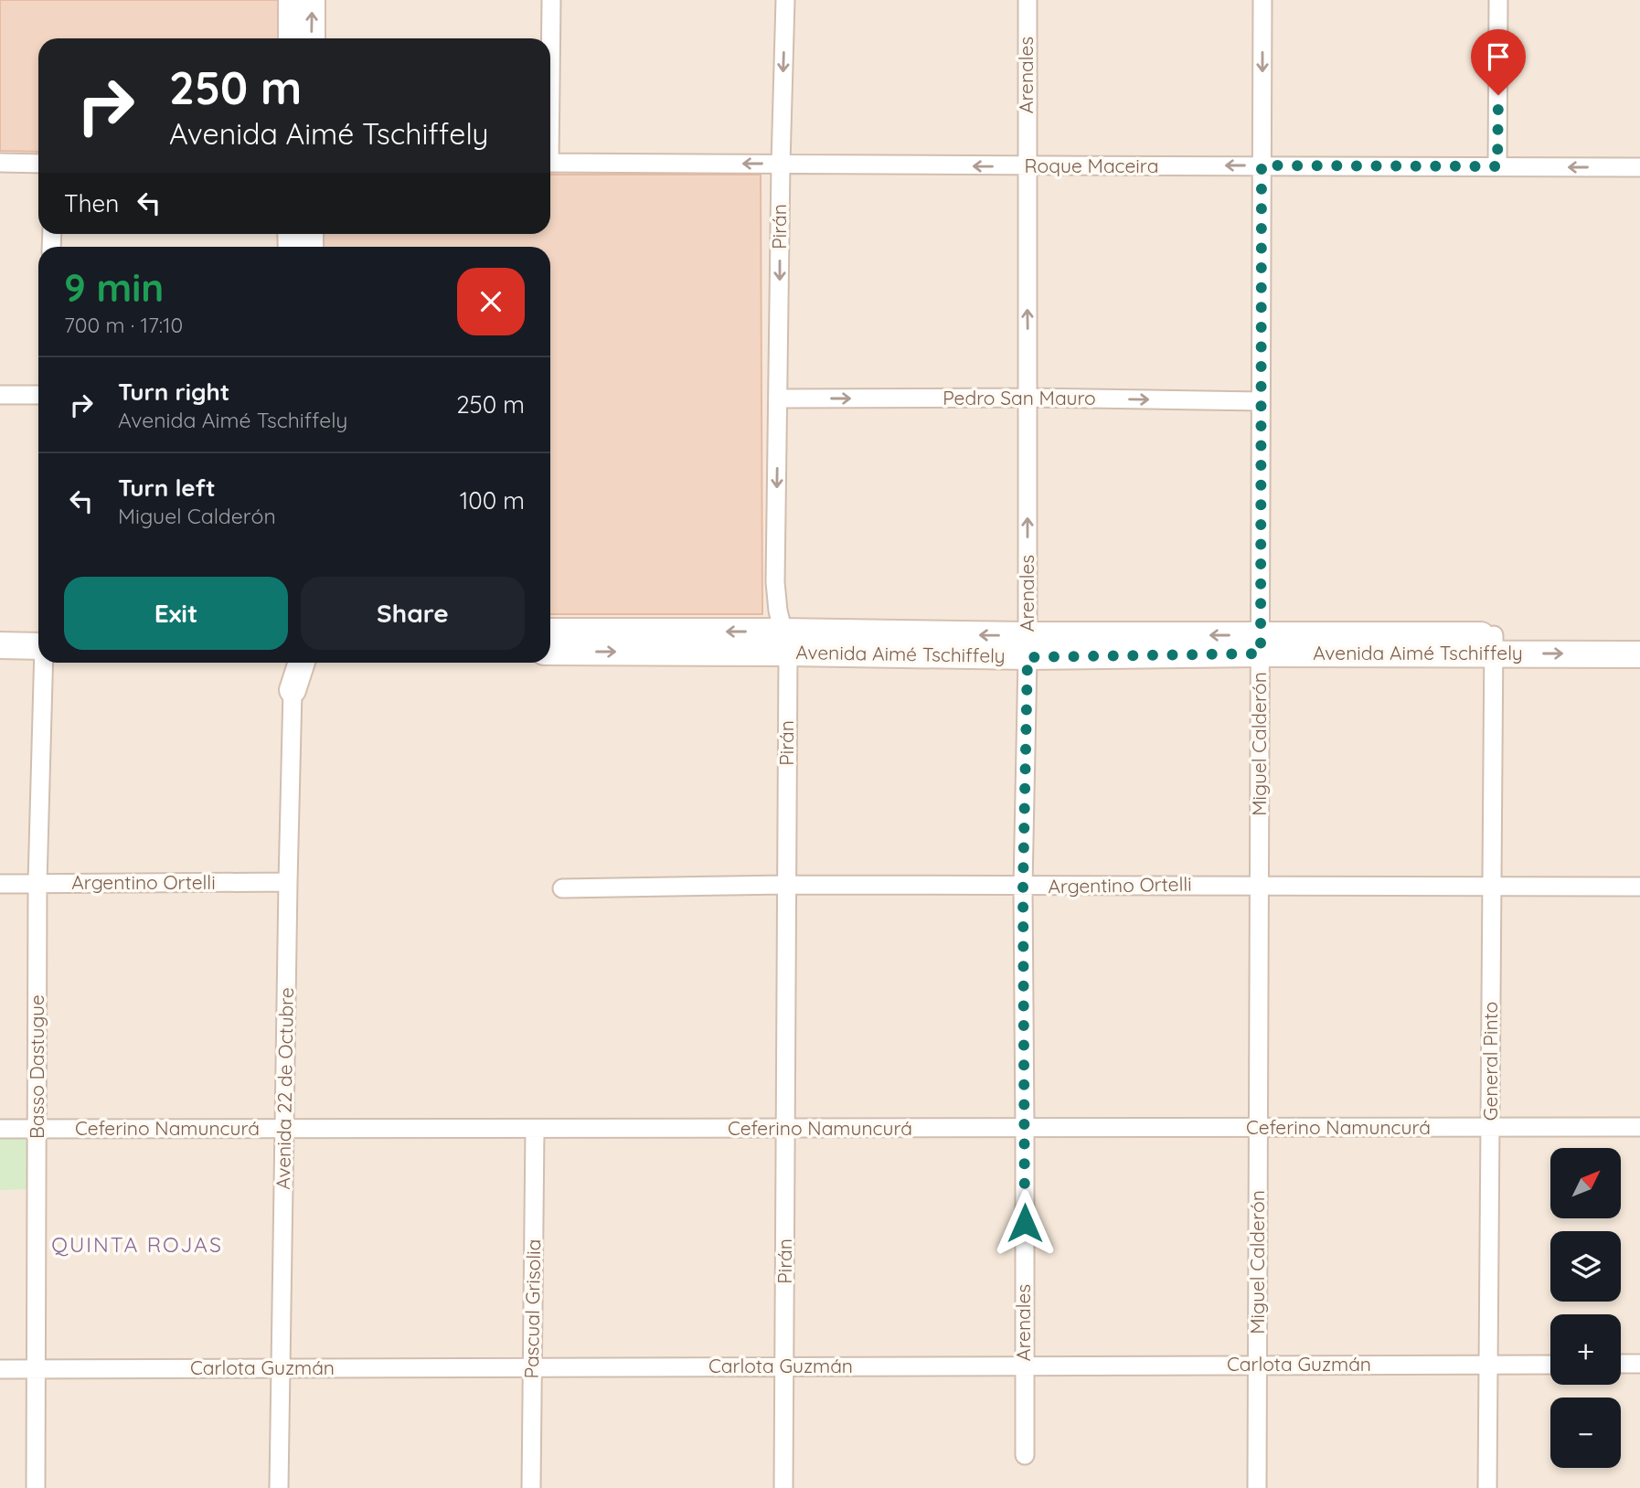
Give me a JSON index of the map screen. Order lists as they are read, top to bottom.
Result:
{
  "streets": {
    "main road": ["Avenida Aimé Tschiffely", "Avenida 22 de Octubre"],
    "street": [
      "Arenales",
      "Roque Maceira",
      "Pirán",
      "Pedro San Mauro",
      "Miguel Calderón",
      "Argentino Ortelli",
      "General Pinto",
      "Basso Dastugue",
      "Ceferino Namuncurá",
      "Pascual Grisolia",
      "Carlota Guzmán"
    ]
  },
  "crossings": [
    ["Arenales", "Roque Maceira"],
    ["Arenales", "Pedro San Mauro"],
    ["Arenales", "Avenida Aimé Tschiffely"],
    ["Arenales", "Argentino Ortelli"],
    ["Arenales", "Ceferino Namuncurá"],
    ["Arenales", "Carlota Guzmán"],
    ["Roque Maceira", "Pirán"],
    ["Roque Maceira", "Miguel Calderón"],
    ["Pirán", "Pedro San Mauro"],
    ["Pirán", "Avenida Aimé Tschiffely"],
    ["Pirán", "Argentino Ortelli"],
    ["Pirán", "Ceferino Namuncurá"],
    ["Pirán", "Carlota Guzmán"],
    ["Pedro San Mauro", "Miguel Calderón"],
    ["Avenida Aimé Tschiffely", "Miguel Calderón"],
    ["Avenida Aimé Tschiffely", "General Pinto"],
    ["Miguel Calderón", "Argentino Ortelli"],
    ["Miguel Calderón", "Ceferino Namuncurá"],
    ["Miguel Calderón", "Carlota Guzmán"],
    ["Argentino Ortelli", "General Pinto"],
    ["Argentino Ortelli", "Basso Dastugue"],
    ["Argentino Ortelli", "Avenida 22 de Octubre"],
    ["General Pinto", "Ceferino Namuncurá"],
    ["General Pinto", "Carlota Guzmán"],
    ["Basso Dastugue", "Ceferino Namuncurá"],
    ["Basso Dastugue", "Carlota Guzmán"],
    ["Avenida 22 de Octubre", "Ceferino Namuncurá"],
    ["Avenida 22 de Octubre", "Carlota Guzmán"],
    ["Ceferino Namuncurá", "Pascual Grisolia"],
    ["Pascual Grisolia", "Carlota Guzmán"]
  ],
  "one_way": ["Roque Maceira", "Pirán", "Pedro San Mauro"],
  "districts": ["QUINTA ROJAS"],
  "north": "top right",
  "page": {
    "turn": ["250 m", "Avenida Aimé Tschiffely"],
    "then": "Then",
    "heading": ["9 min", "700 m · 17:10"],
    "list": [
      {
        "name": "Turn right",
        "note": "Avenida Aimé Tschiffely",
        "value": "250 m"
      },
      {
        "name": "Turn left",
        "note": "Miguel Calderón",
        "value": "100 m"
      }
    ],
    "buttons": ["Exit", "Share"],
    "map_buttons": ["+", "−"]
  }
}
